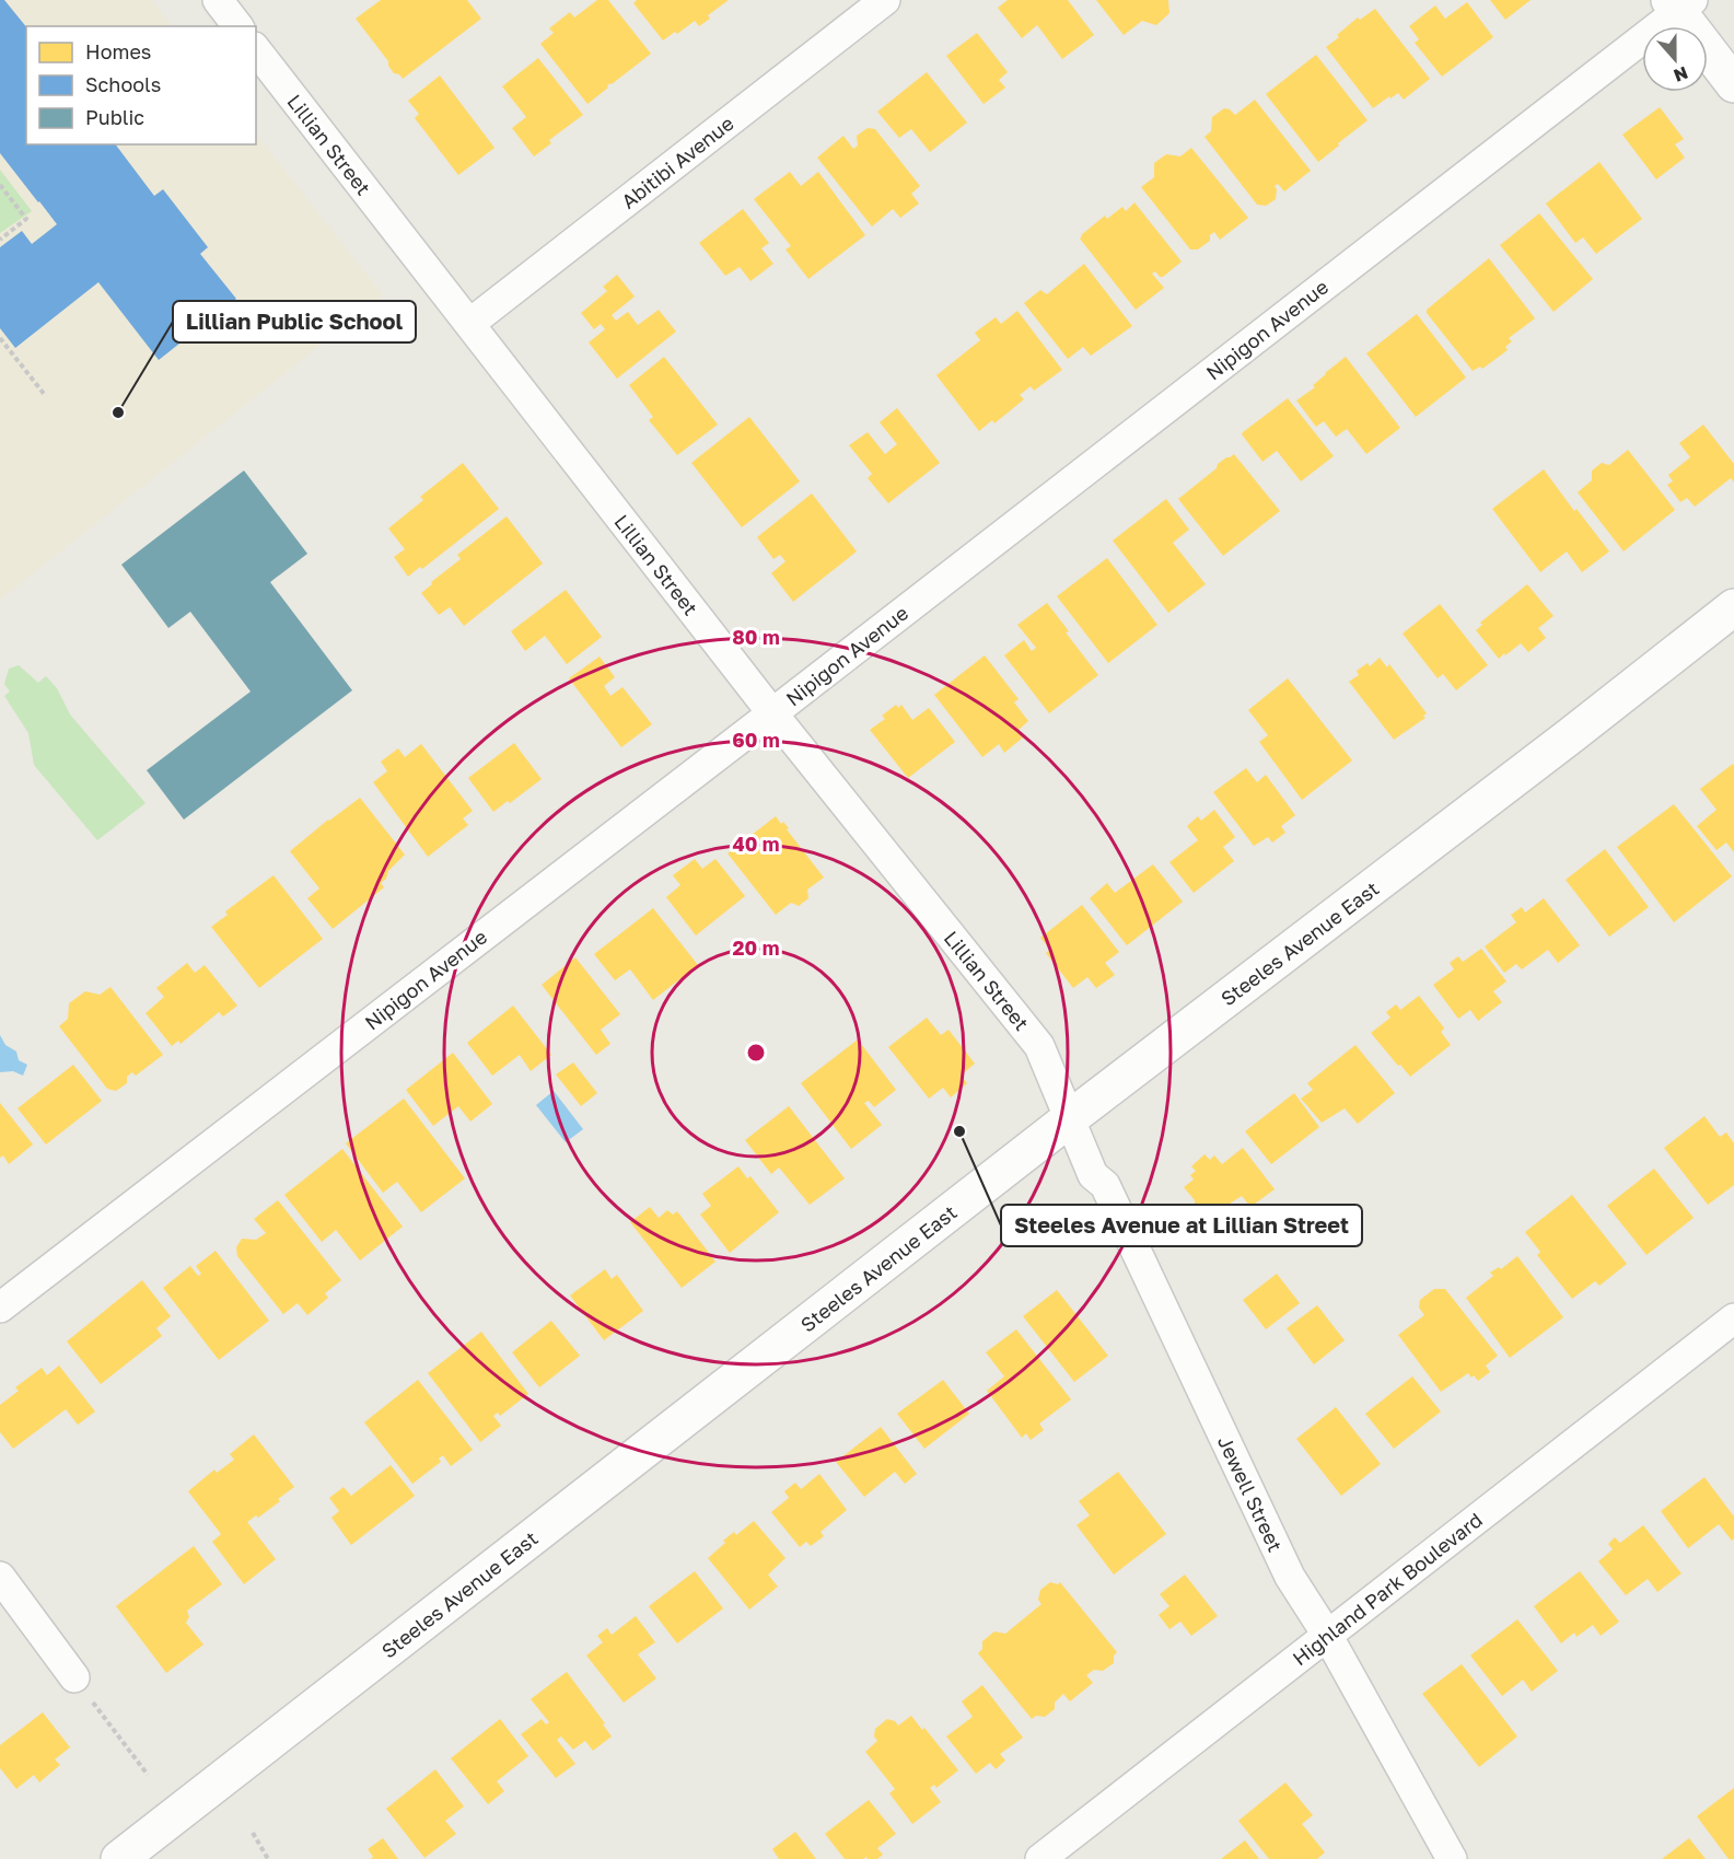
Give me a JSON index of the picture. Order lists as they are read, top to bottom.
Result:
{
  "streets": {
    "main road": ["Steeles Avenue East"],
    "street": [
      "Lillian Street",
      "Abitibi Avenue",
      "Nipigon Avenue",
      "Jewell Street",
      "Highland Park Boulevard"
    ]
  },
  "crossings": [
    ["Lillian Street", "Abitibi Avenue"],
    ["Lillian Street", "Nipigon Avenue"],
    ["Lillian Street", "Steeles Avenue East"],
    ["Lillian Street", "Jewell Street"],
    ["Steeles Avenue East", "Jewell Street"],
    ["Jewell Street", "Highland Park Boulevard"]
  ],
  "places": ["Lillian Public School", "Steeles Avenue at Lillian Street"],
  "legend": ["Homes", "Schools", "Public"],
  "north": "bottom",
  "rings": [
    "80 m",
    "60 m",
    "40 m",
    "20 m"
  ]
}
